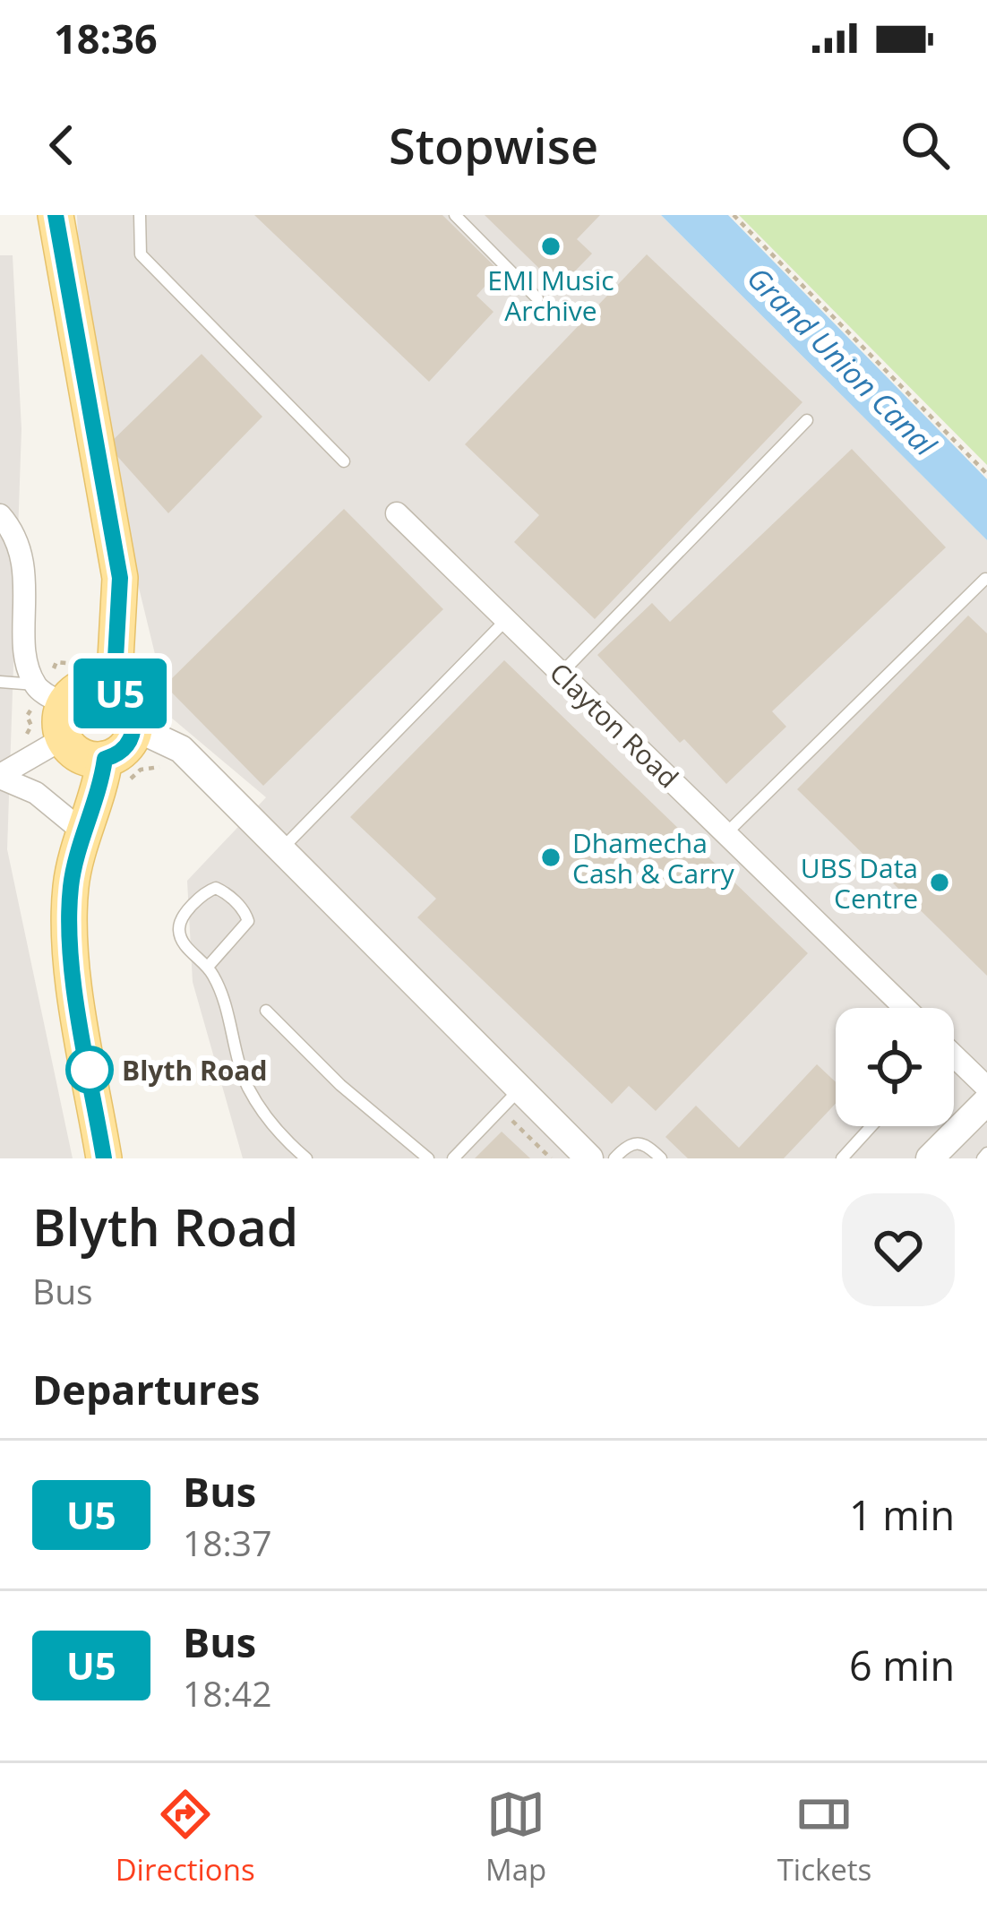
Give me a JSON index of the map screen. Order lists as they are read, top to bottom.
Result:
{
  "streets": {
    "street": ["Clayton Road"]
  },
  "water": ["Grand Union Canal"],
  "places": [
    "EMI Music Archive",
    "Dhamecha Cash & Carry",
    "UBS Data Centre",
    "Blyth Road"
  ],
  "lines": ["bus line U5"],
  "page": {
    "status": "18:36",
    "header": "Stopwise",
    "on_map": "U5",
    "heading": [
      ["Blyth Road", "Bus"],
      "Departures"
    ],
    "list": [
      {
        "mark": "U5",
        "name": "Bus",
        "note": "18:37",
        "value": "1 min"
      },
      {
        "mark": "U5",
        "name": "Bus",
        "note": "18:42",
        "value": "6 min"
      }
    ],
    "tabs": ["Directions", "Map", "Tickets"]
  }
}
